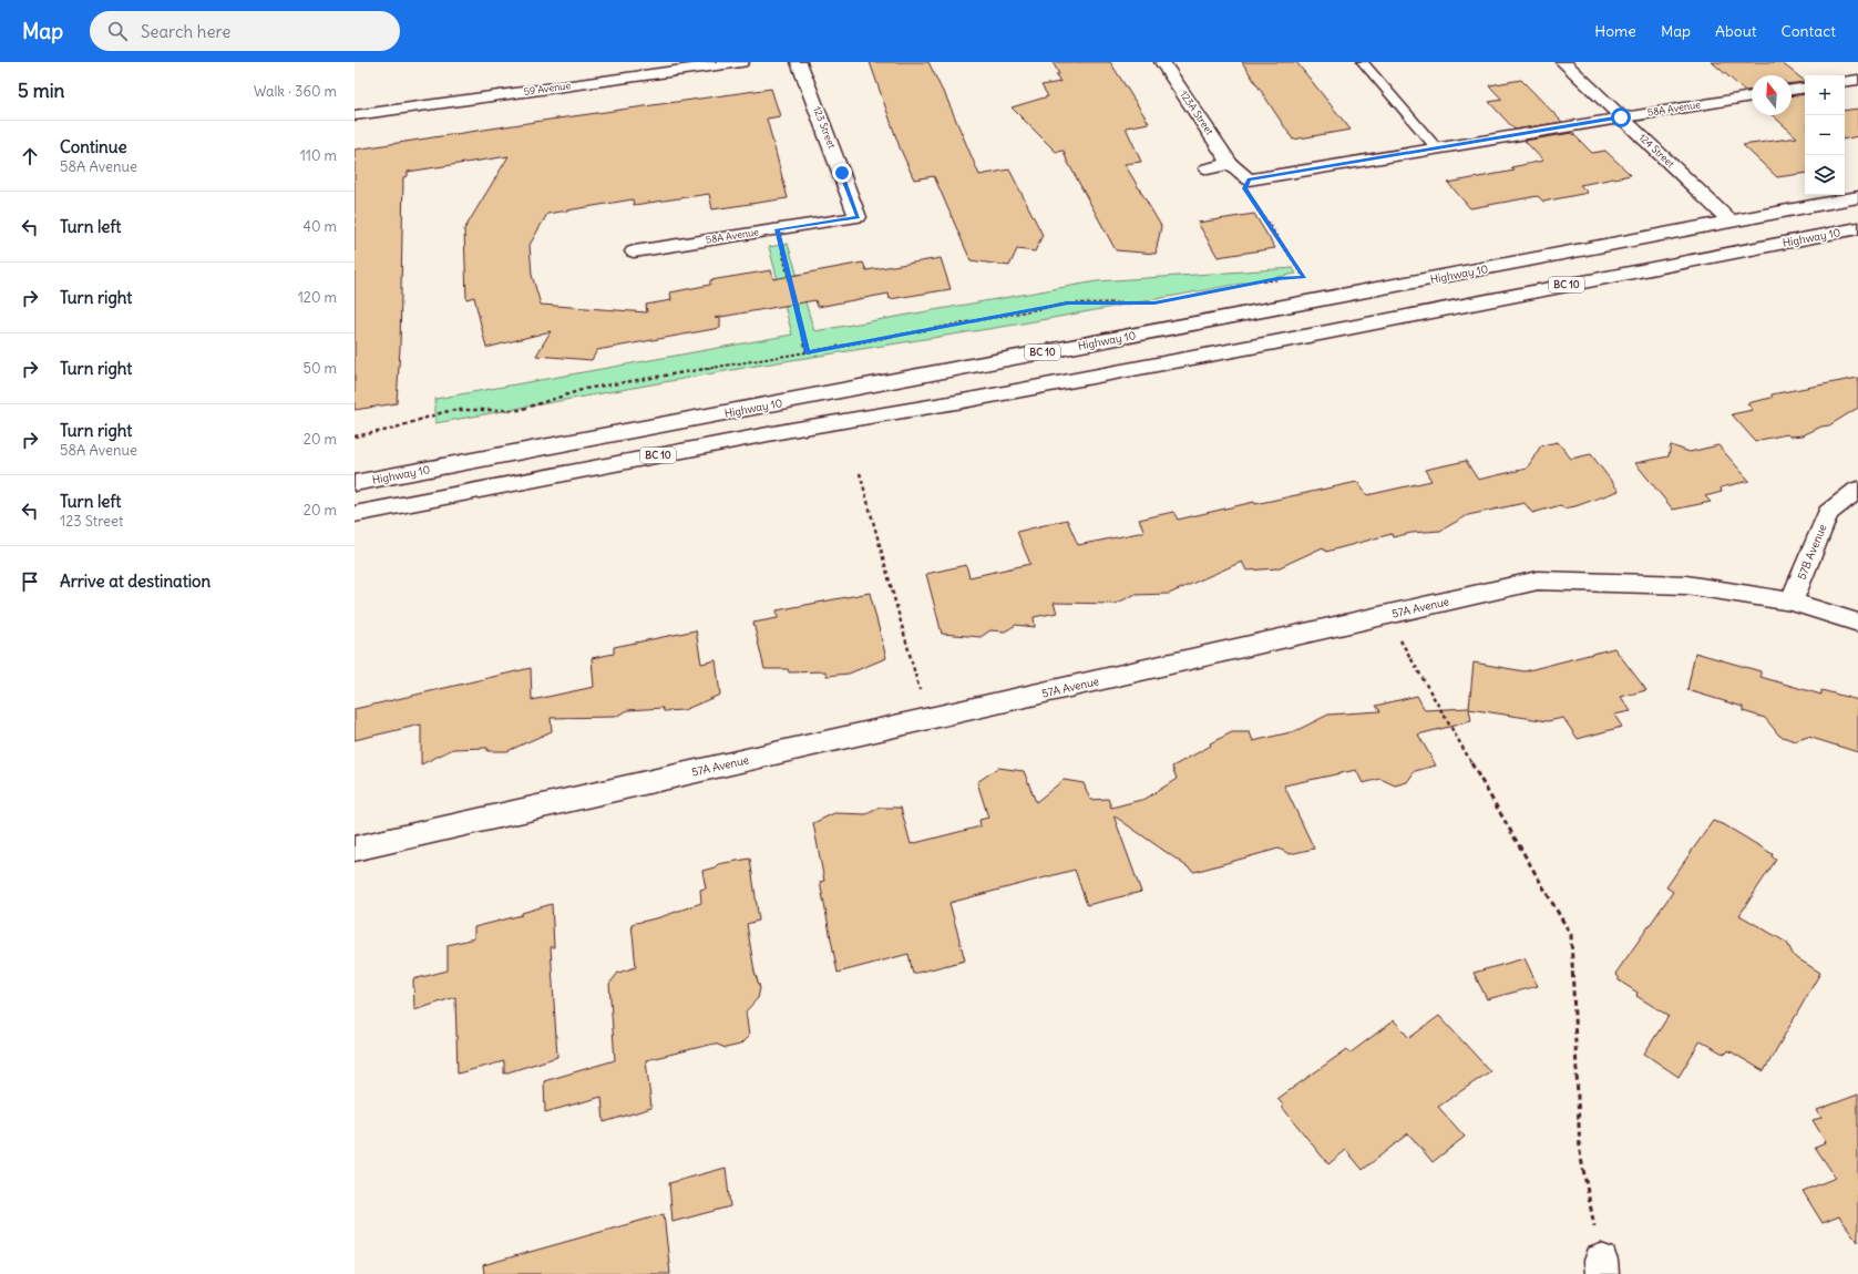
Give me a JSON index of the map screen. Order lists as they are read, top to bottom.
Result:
{
  "streets": {
    "main road": [
      "59 Avenue",
      "58A Avenue",
      "123A Street",
      "123 Street",
      "124 Street",
      "Highway 10",
      "BC 10",
      "57B Avenue",
      "57A Avenue"
    ]
  },
  "crossings": [
    ["58A Avenue", "123A Street"],
    ["58A Avenue", "123 Street"],
    ["58A Avenue", "124 Street"],
    ["124 Street", "Highway 10"],
    ["57B Avenue", "57A Avenue"]
  ],
  "north": "top",
  "page": {
    "header": "Map",
    "search": "Search here",
    "nav": [
      "Home",
      "Map",
      "About",
      "Contact"
    ],
    "heading": ["5 min", "Walk · 360 m"],
    "map_buttons": ["+", "−"],
    "list": [
      ["Continue", "58A Avenue", "110 m"],
      ["Turn left", "40 m"],
      ["Turn right", "120 m"],
      ["Turn right", "50 m"],
      ["Turn right", "58A Avenue", "20 m"],
      ["Turn left", "123 Street", "20 m"],
      "Arrive at destination"
    ]
  }
}
